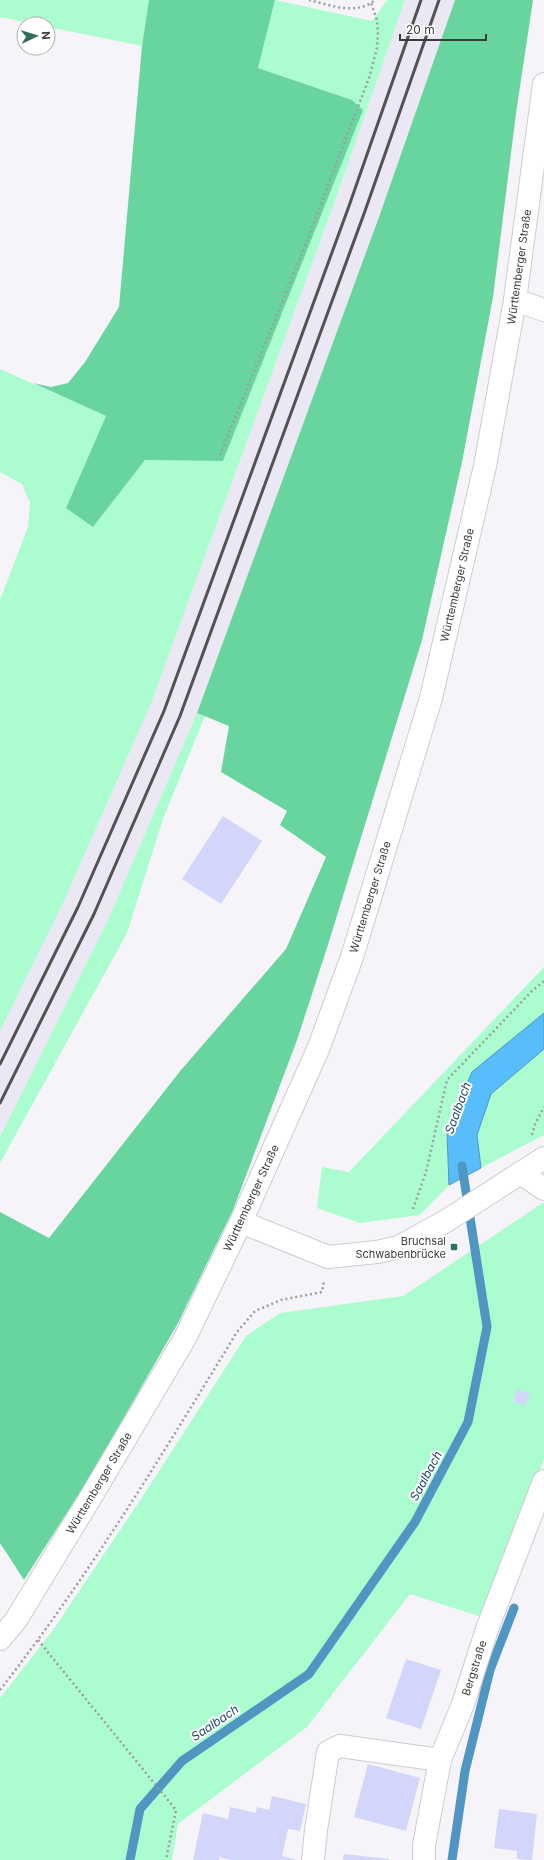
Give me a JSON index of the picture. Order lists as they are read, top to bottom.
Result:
{
  "streets": {
    "main road": ["Württemberger Straße", "Bergstraße"]
  },
  "water": ["Saalbach"],
  "places": {
    "transit": ["Bruchsal Schwabenbrücke"]
  },
  "scale_bar": "20 m",
  "north": "right"
}
